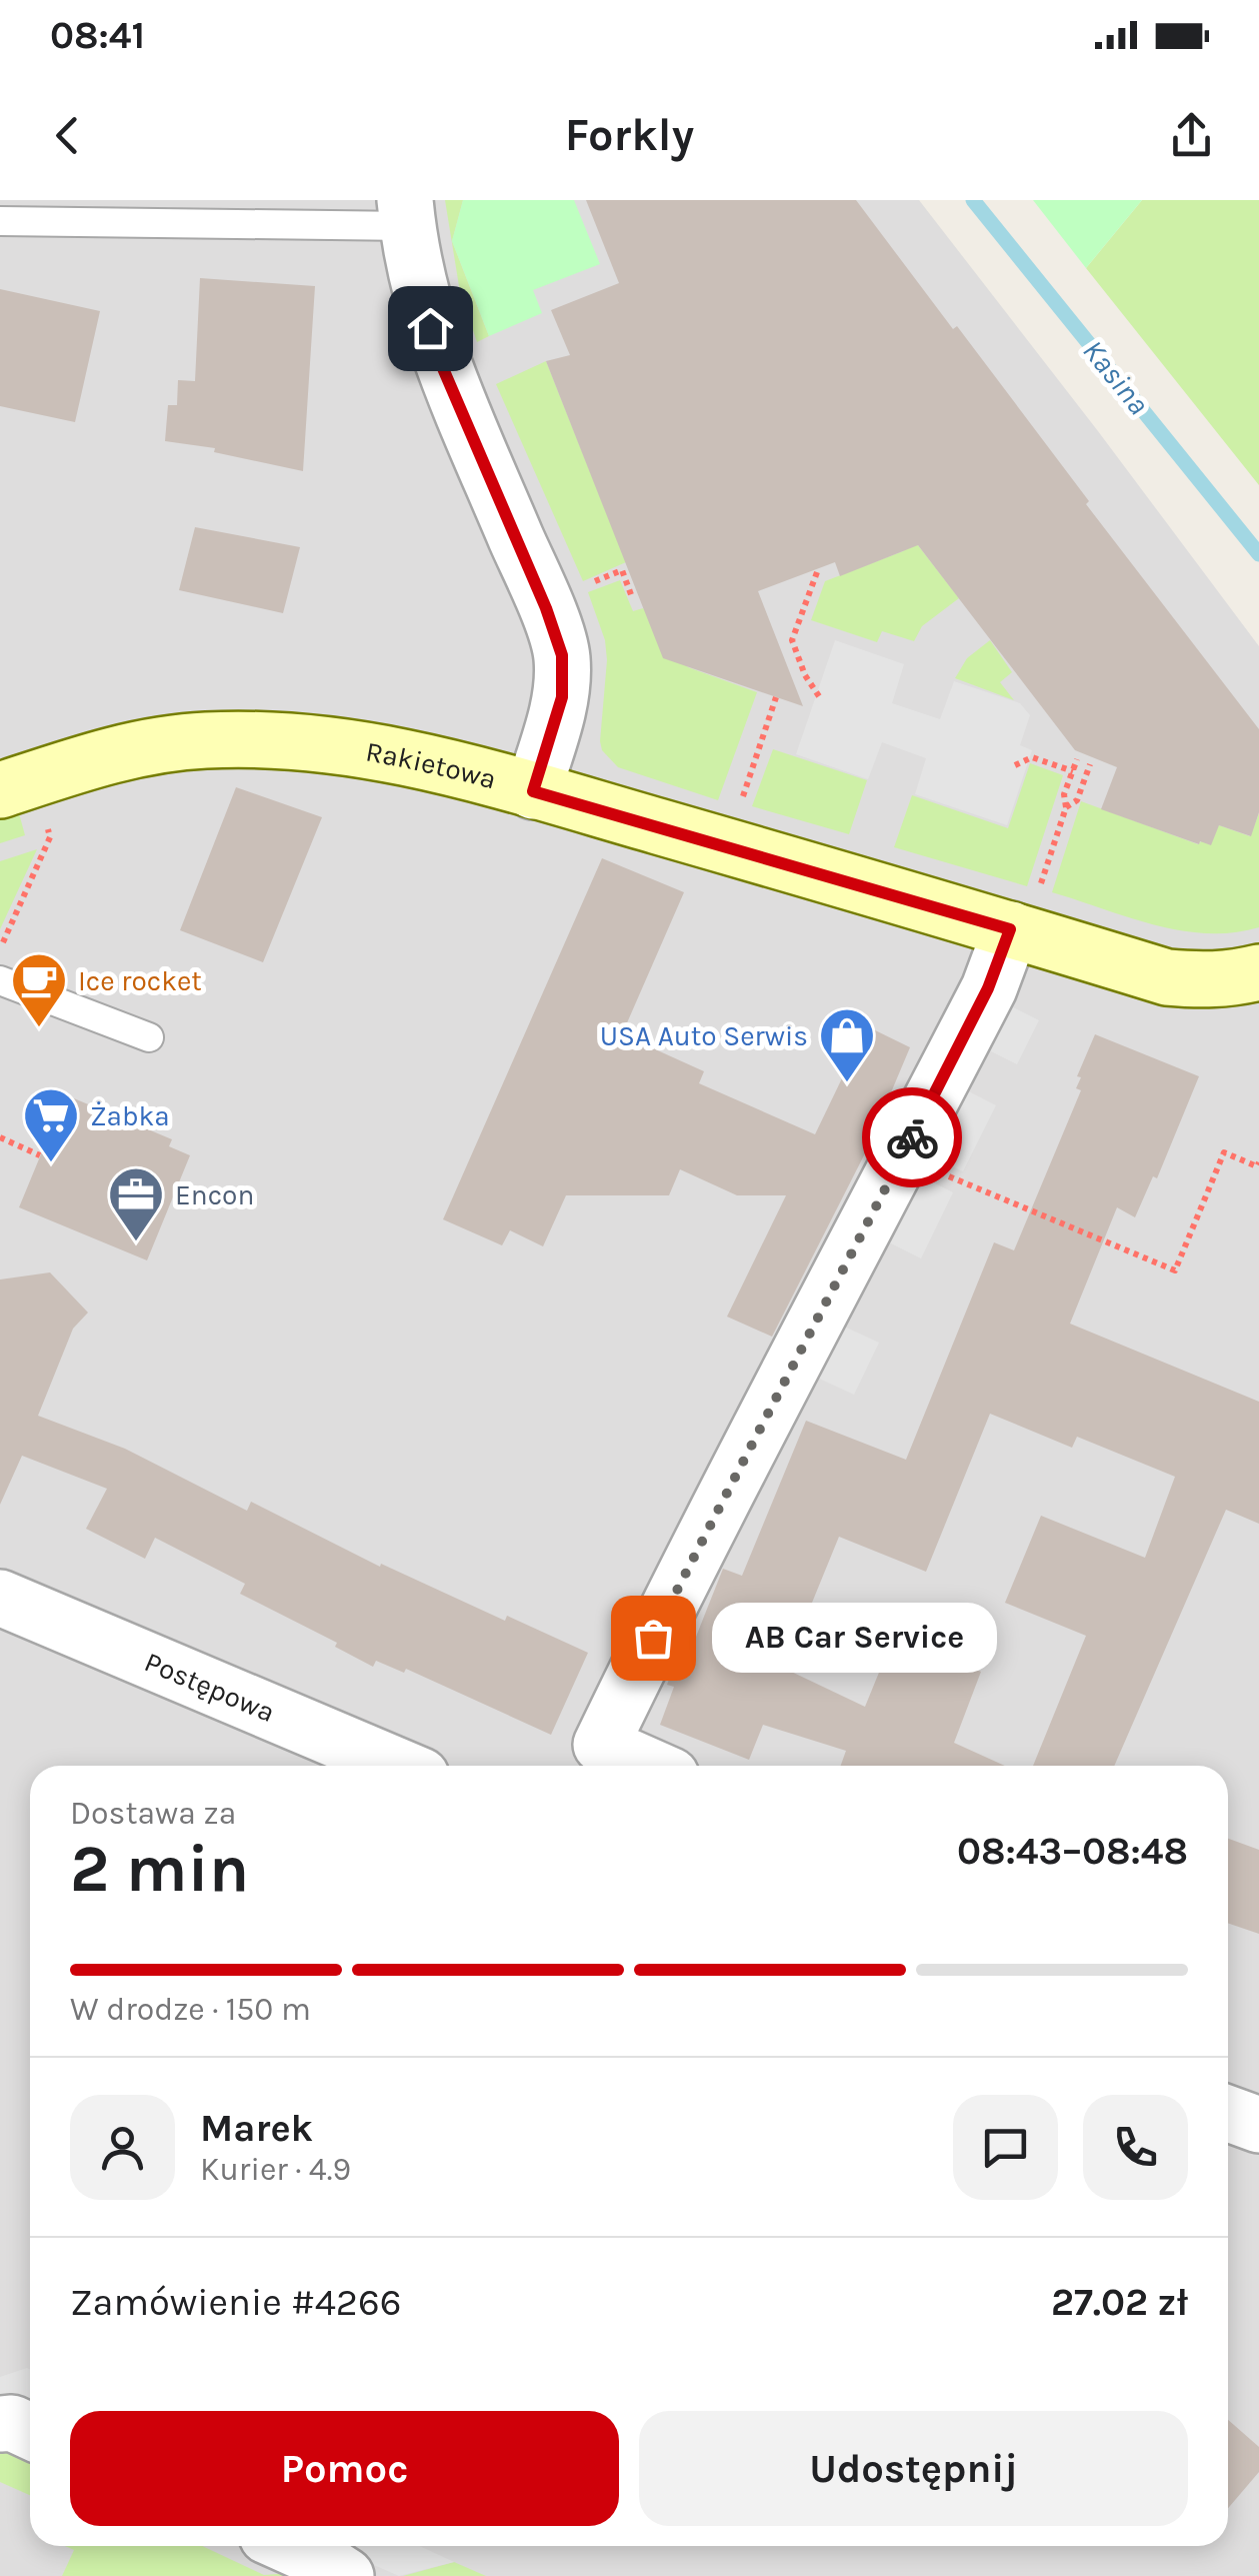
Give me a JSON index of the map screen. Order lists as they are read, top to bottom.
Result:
{
  "streets": {
    "street": ["Rakietowa", "Postępowa"]
  },
  "water": ["Kasina"],
  "places": {
    "cafe": ["Ice rocket"],
    "shop": ["USA Auto Serwis"],
    "supermarket": ["Żabka"],
    "office": ["Encon"],
    "other": ["AB Car Service"]
  },
  "page": {
    "status": "08:41",
    "header": "Forkly",
    "bubble": "AB Car Service",
    "heading": ["2 min", "Dostawa za", "08:43–08:48"],
    "panel": [
      "Marek",
      "Kurier · 4.9",
      "Zamówienie #4266",
      "27.02 zł"
    ],
    "bar": "W drodze · 150 m",
    "buttons": ["Pomoc", "Udostępnij"]
  }
}
